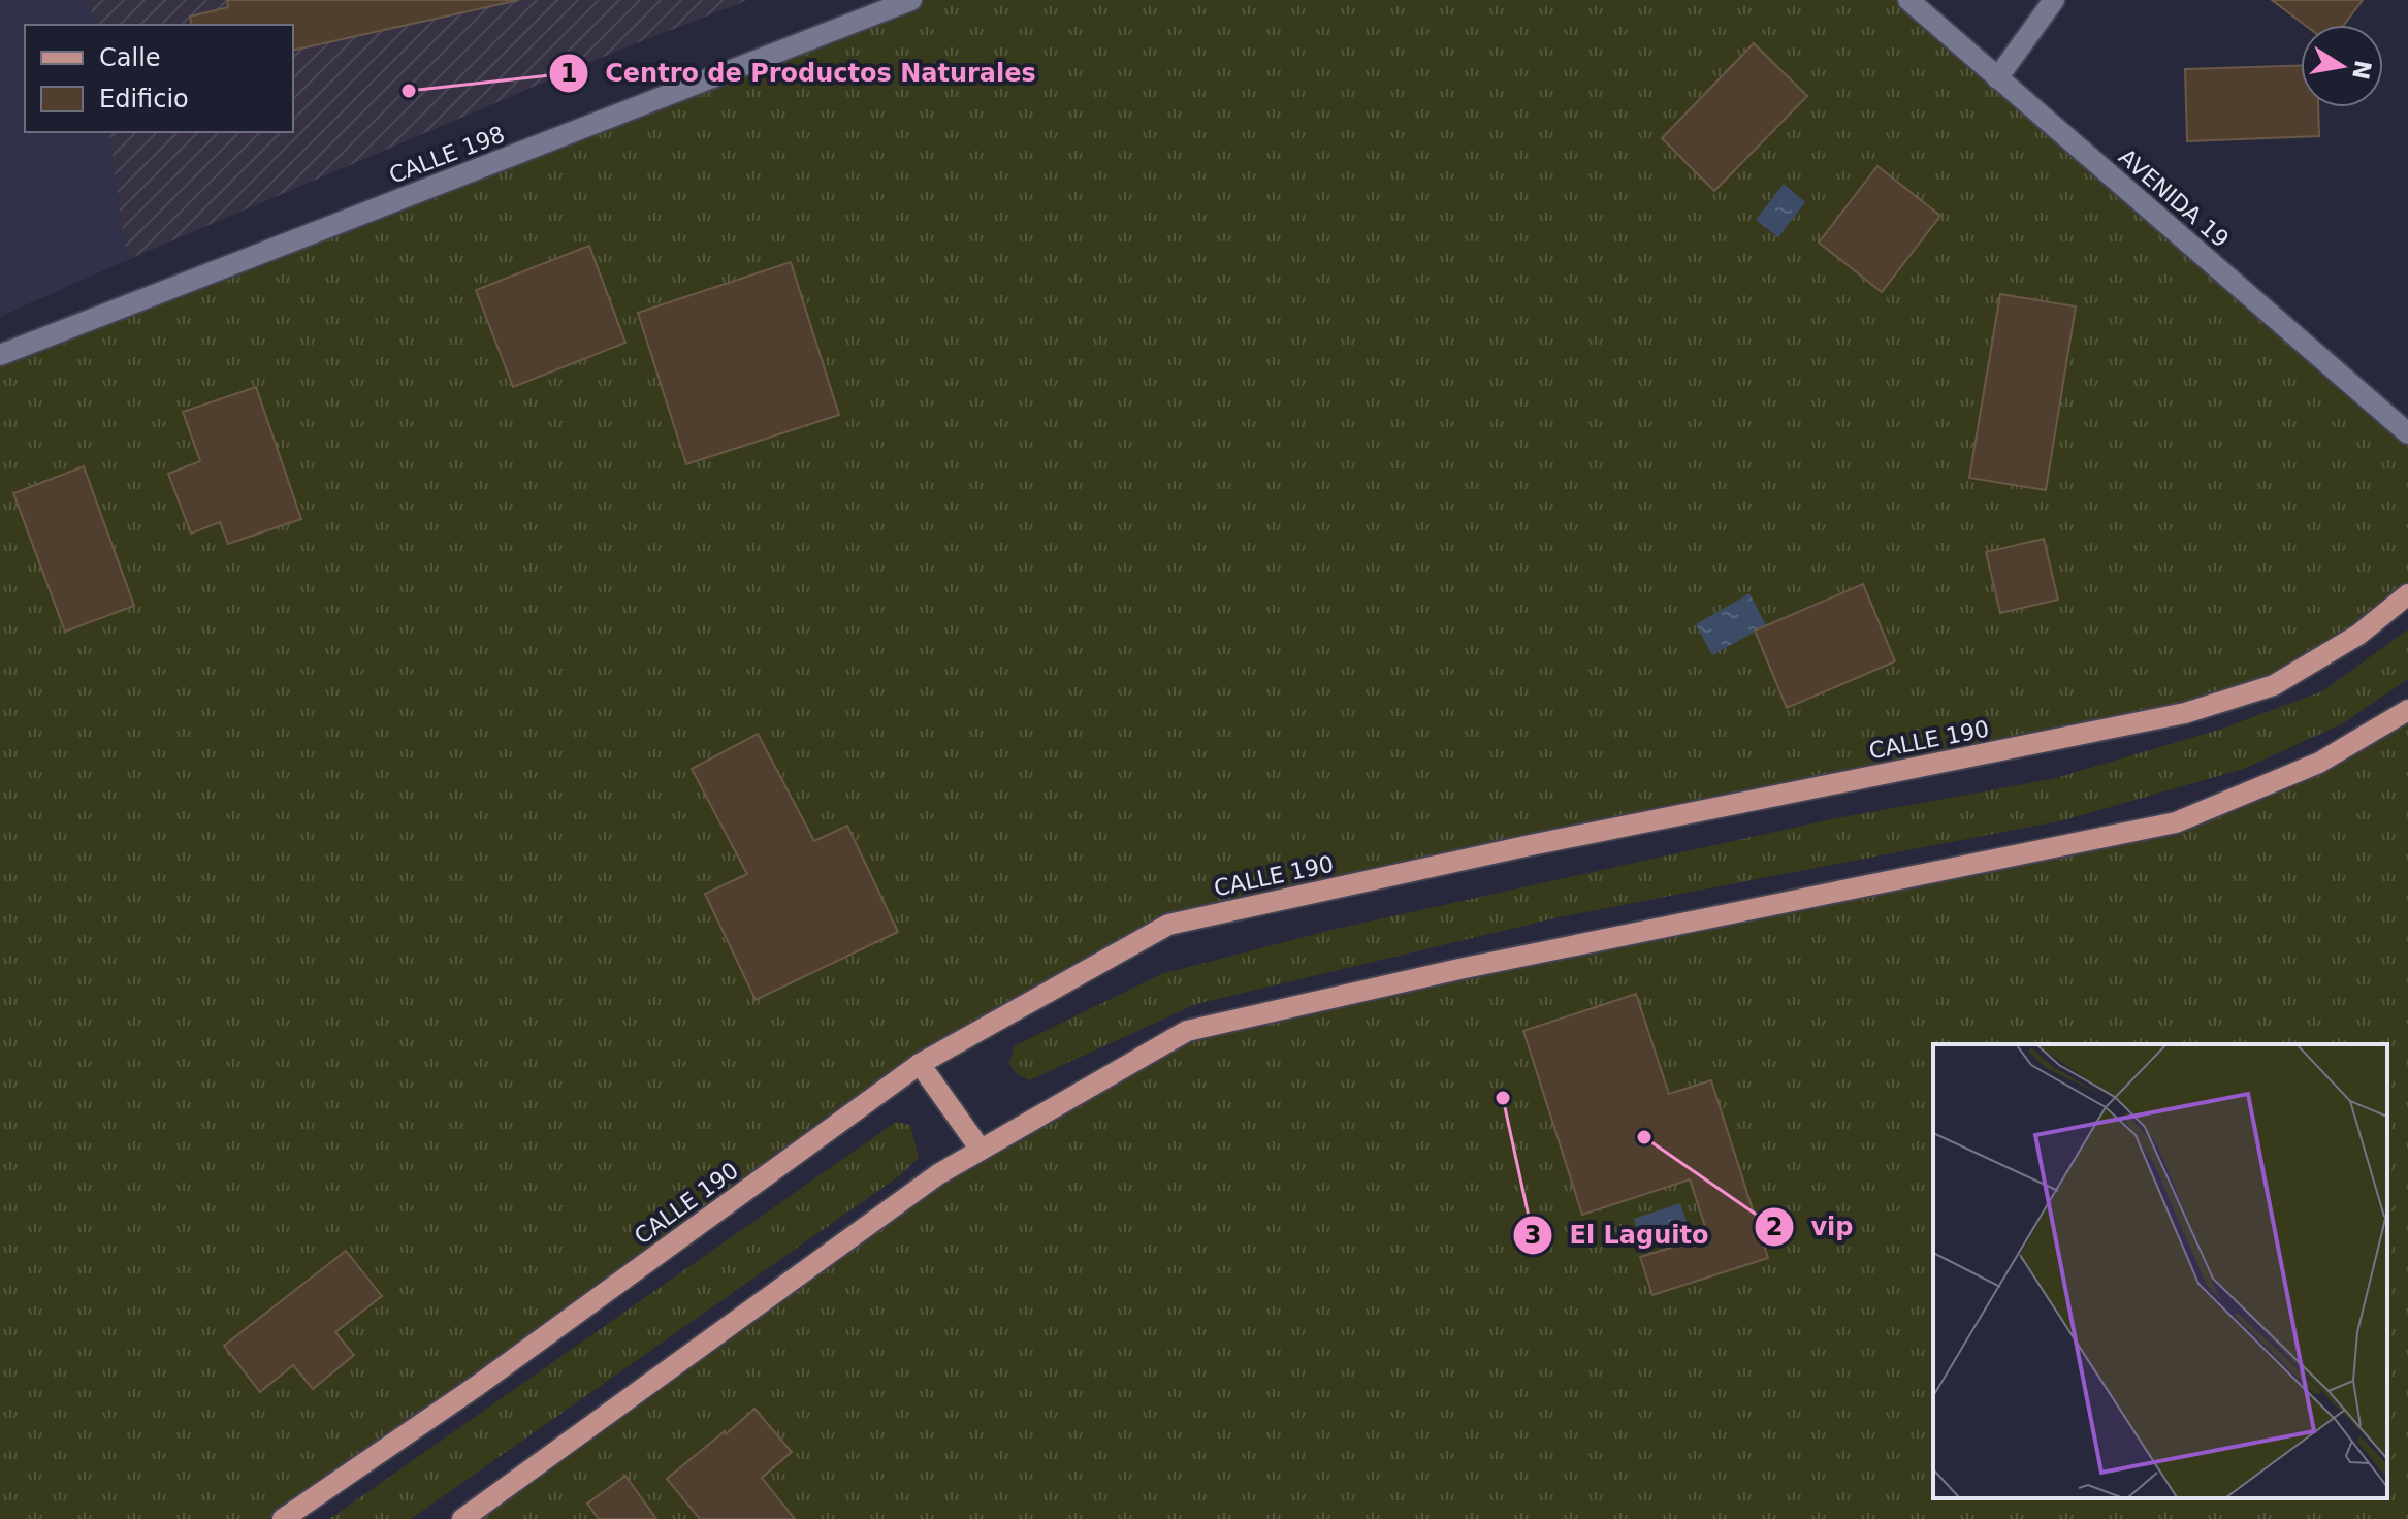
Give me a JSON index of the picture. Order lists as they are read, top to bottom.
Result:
{
  "streets": {
    "main road": ["CALLE 190"],
    "street": ["CALLE 198", "AVENIDA 19"]
  },
  "places": ["Centro de Productos Naturales", "El Laguito", "vip"],
  "legend": ["Calle", "Edificio"],
  "north": "right"
}
